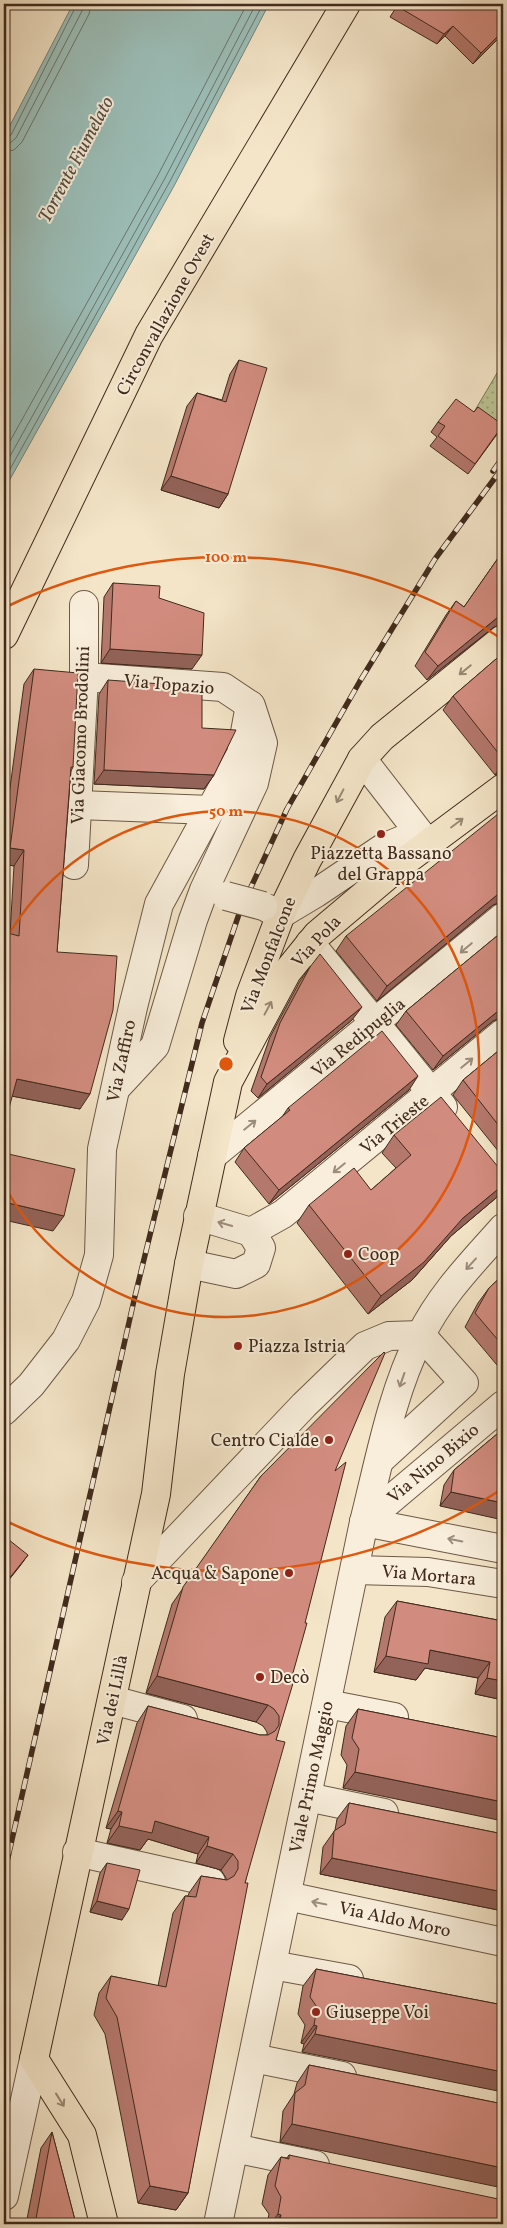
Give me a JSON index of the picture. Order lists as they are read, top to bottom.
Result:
{
  "streets": {
    "main road": [
      "Circonvallazione Ovest",
      "Via Pola",
      "Via Monfalcone",
      "Via dei Lillà"
    ],
    "street": [
      "Via Topazio",
      "Via Giacomo Brodolini",
      "Via Redipuglia",
      "Via Zaffiro",
      "Via Trieste",
      "Via Nino Bixio",
      "Via Mortara",
      "Viale Primo Maggio",
      "Via Aldo Moro"
    ]
  },
  "crossings": [
    ["Via Topazio", "Via Giacomo Brodolini"],
    ["Via Topazio", "Via Zaffiro"],
    ["Via Pola", "Via Monfalcone"],
    ["Via Pola", "Via Redipuglia"],
    ["Via Pola", "Via dei Lillà"],
    ["Via Nino Bixio", "Viale Primo Maggio"],
    ["Via Mortara", "Viale Primo Maggio"],
    ["Viale Primo Maggio", "Via Aldo Moro"]
  ],
  "one_way": ["Via Pola", "Via Monfalcone"],
  "water": ["Torrente Fiumelato"],
  "places": [
    "Piazzetta Bassano del Grappa",
    "Coop",
    "Piazza Istria",
    "Centro Cialde",
    "Acqua & Sapone",
    "Decò",
    "Giuseppe Voi"
  ],
  "rings": ["100 m", "50 m"]
}
